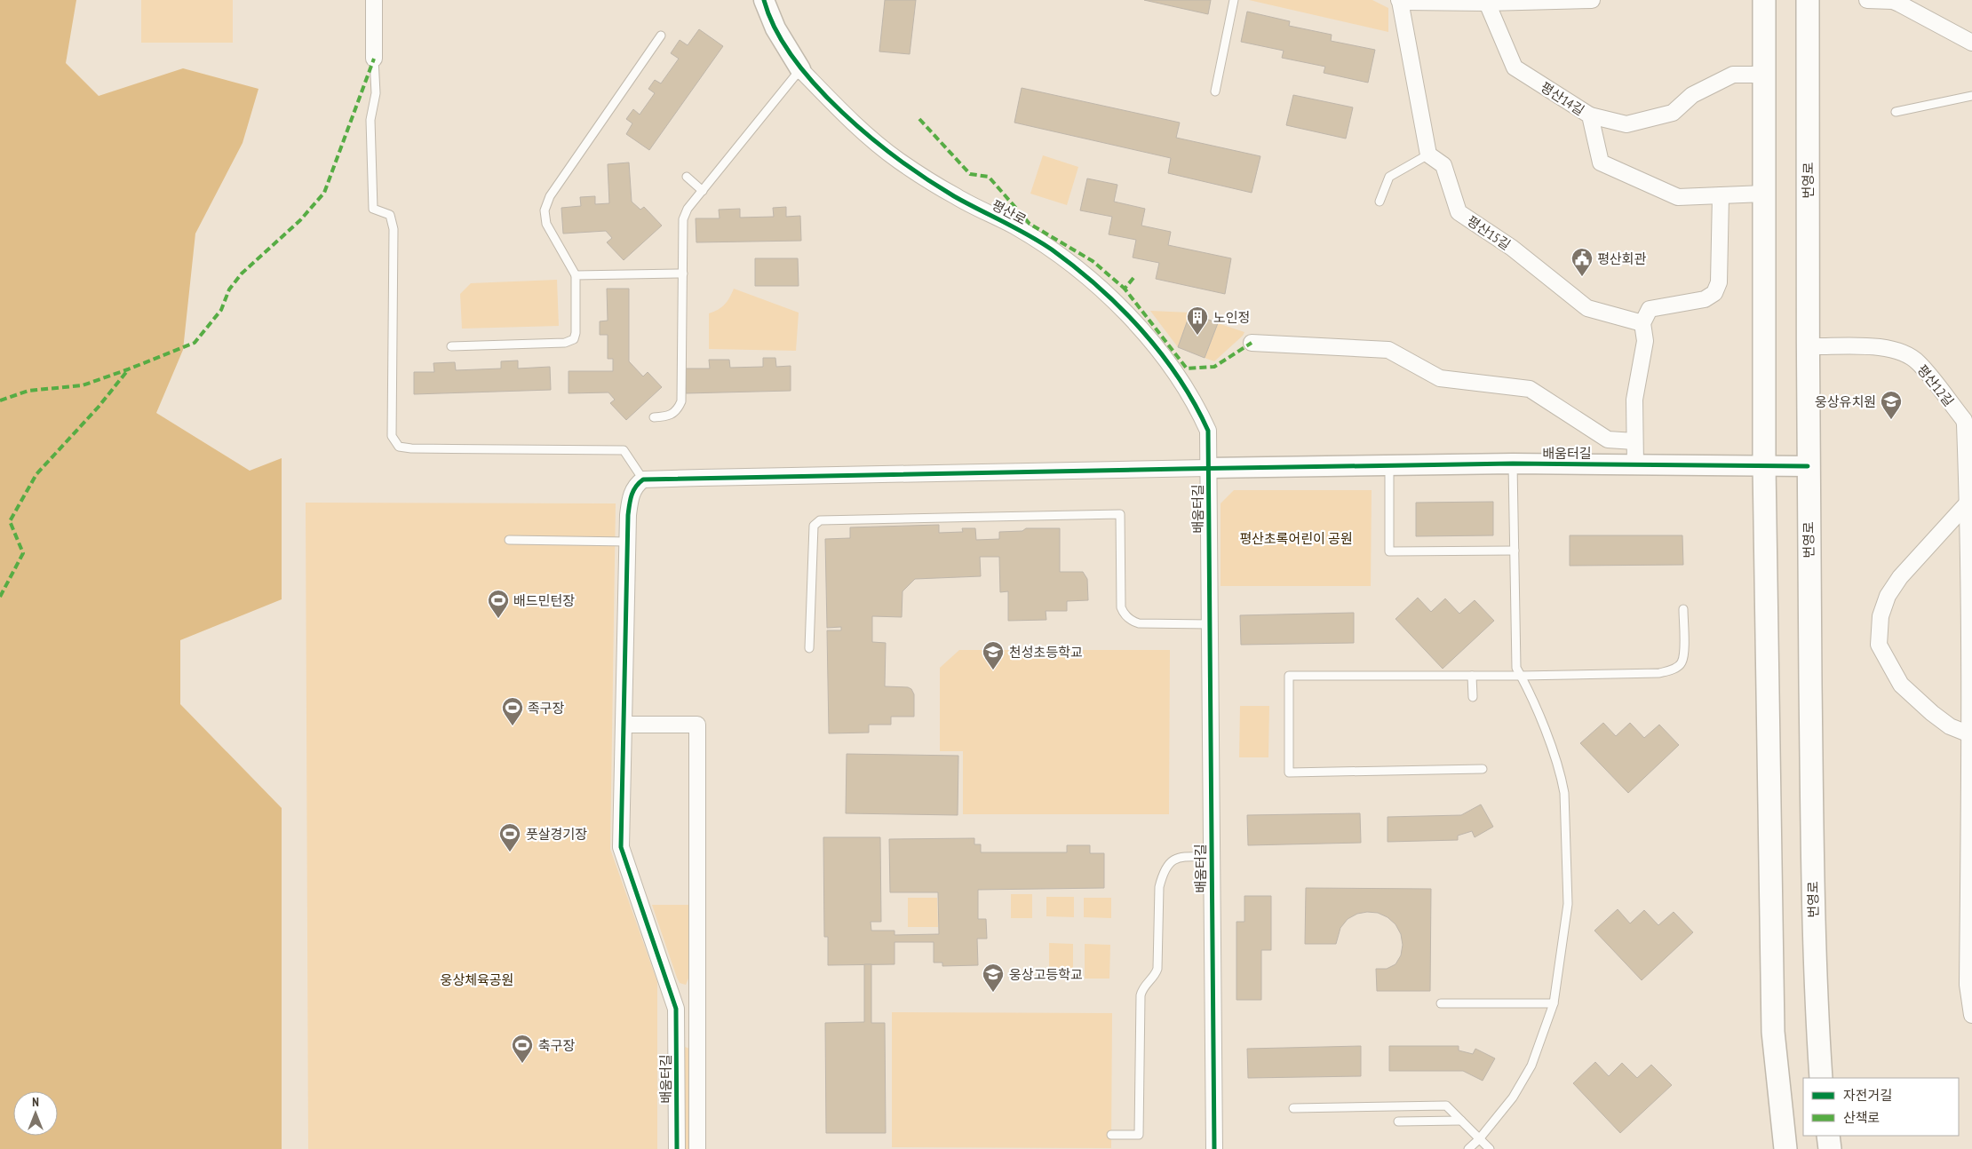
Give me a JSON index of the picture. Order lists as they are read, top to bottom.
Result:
{
  "streets": {
    "main road": ["번영로"],
    "street": [
      "평산14길",
      "평산로",
      "평산15길",
      "평산12길",
      "배움터길"
    ]
  },
  "crossings": [
    ["번영로", "평산12길"],
    ["번영로", "배움터길"],
    ["평산로", "배움터길"]
  ],
  "parks": ["평산초록어린이 공원", "웅상체육공원"],
  "places": {
    "public building": ["평산회관"],
    "building": ["노인정"],
    "school or university": ["웅상유치원", "천성초등학교", "웅상고등학교"],
    "sports": [
      "배드민턴장",
      "족구장",
      "풋살경기장",
      "축구장"
    ]
  },
  "legend": ["자전거길", "산책로"],
  "north": "top"
}
